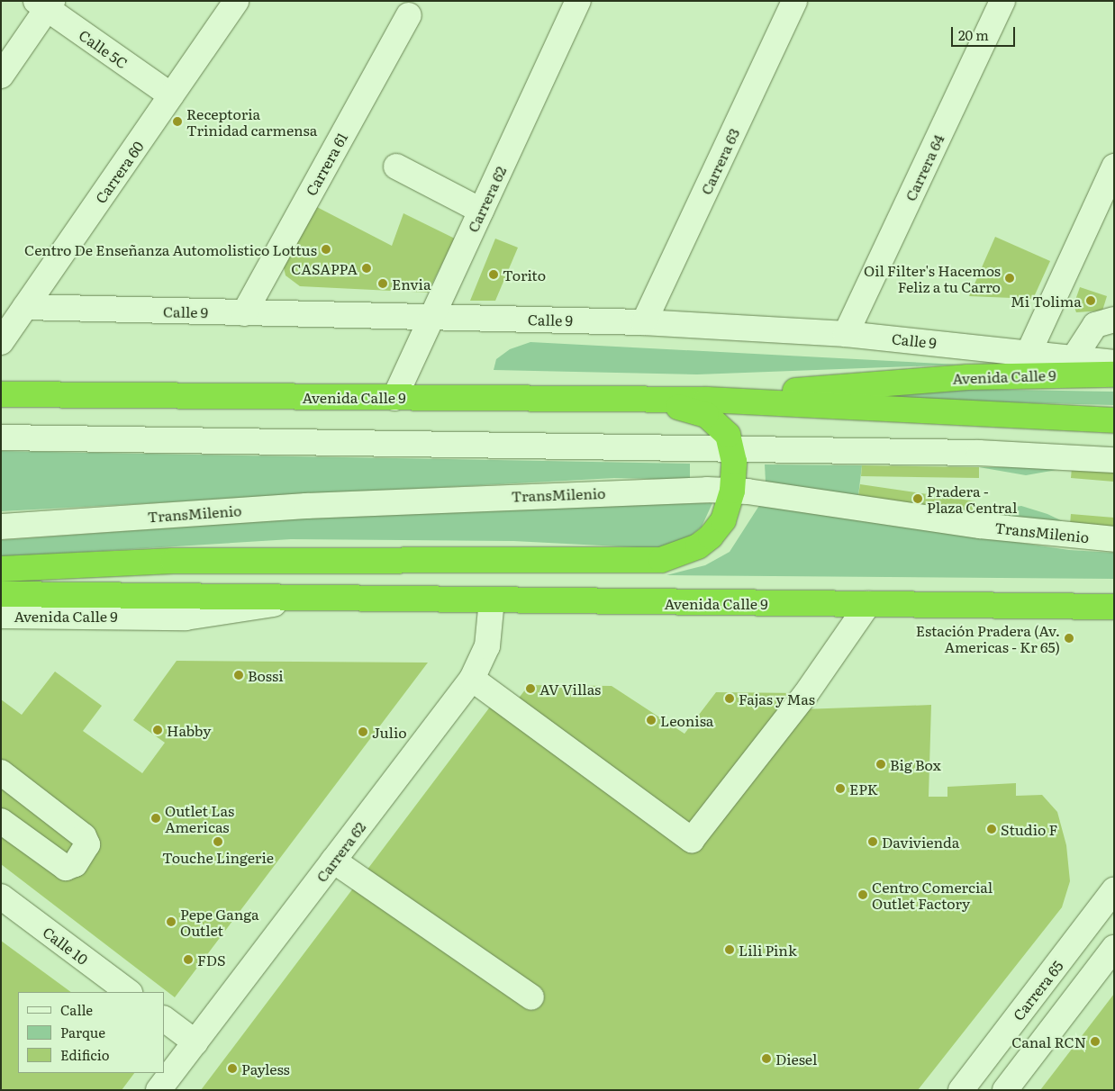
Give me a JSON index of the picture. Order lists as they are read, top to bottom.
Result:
{
  "streets": {
    "highway": ["Avenida Calle 9"],
    "street": [
      "Calle 5C",
      "Carrera 63",
      "Carrera 61",
      "Carrera 64",
      "Carrera 60",
      "Carrera 62",
      "Calle 9",
      "TransMilenio",
      "Calle 10",
      "Carrera 65"
    ]
  },
  "crossings": [
    ["Calle 5C", "Carrera 60"],
    ["Carrera 63", "Calle 9"],
    ["Carrera 61", "Calle 9"],
    ["Carrera 64", "Calle 9"],
    ["Carrera 60", "Calle 9"],
    ["Carrera 62", "Calle 9"],
    ["Carrera 62", "Avenida Calle 9"]
  ],
  "places": [
    "Receptoria Trinidad carmensa",
    "Centro De Enseñanza Automolistico Lottus",
    "CASAPPA",
    "Torito",
    "Oil Filter's Hacemos Feliz a tu Carro",
    "Envia",
    "Mi Tolima",
    "Pradera - Plaza Central",
    "Estación Pradera (Av. Americas - Kr 65)",
    "Bossi",
    "AV Villas",
    "Fajas y Mas",
    "Leonisa",
    "Habby",
    "Julio",
    "Big Box",
    "EPK",
    "Outlet Las Americas",
    "Studio F",
    "Touche Lingerie",
    "Davivienda",
    "Centro Comercial Outlet Factory",
    "Pepe Ganga Outlet",
    "Lili Pink",
    "FDS",
    "Canal RCN",
    "Diesel",
    "Payless"
  ],
  "legend": ["Calle", "Parque", "Edificio"],
  "scale_bar": "20 m"
}
